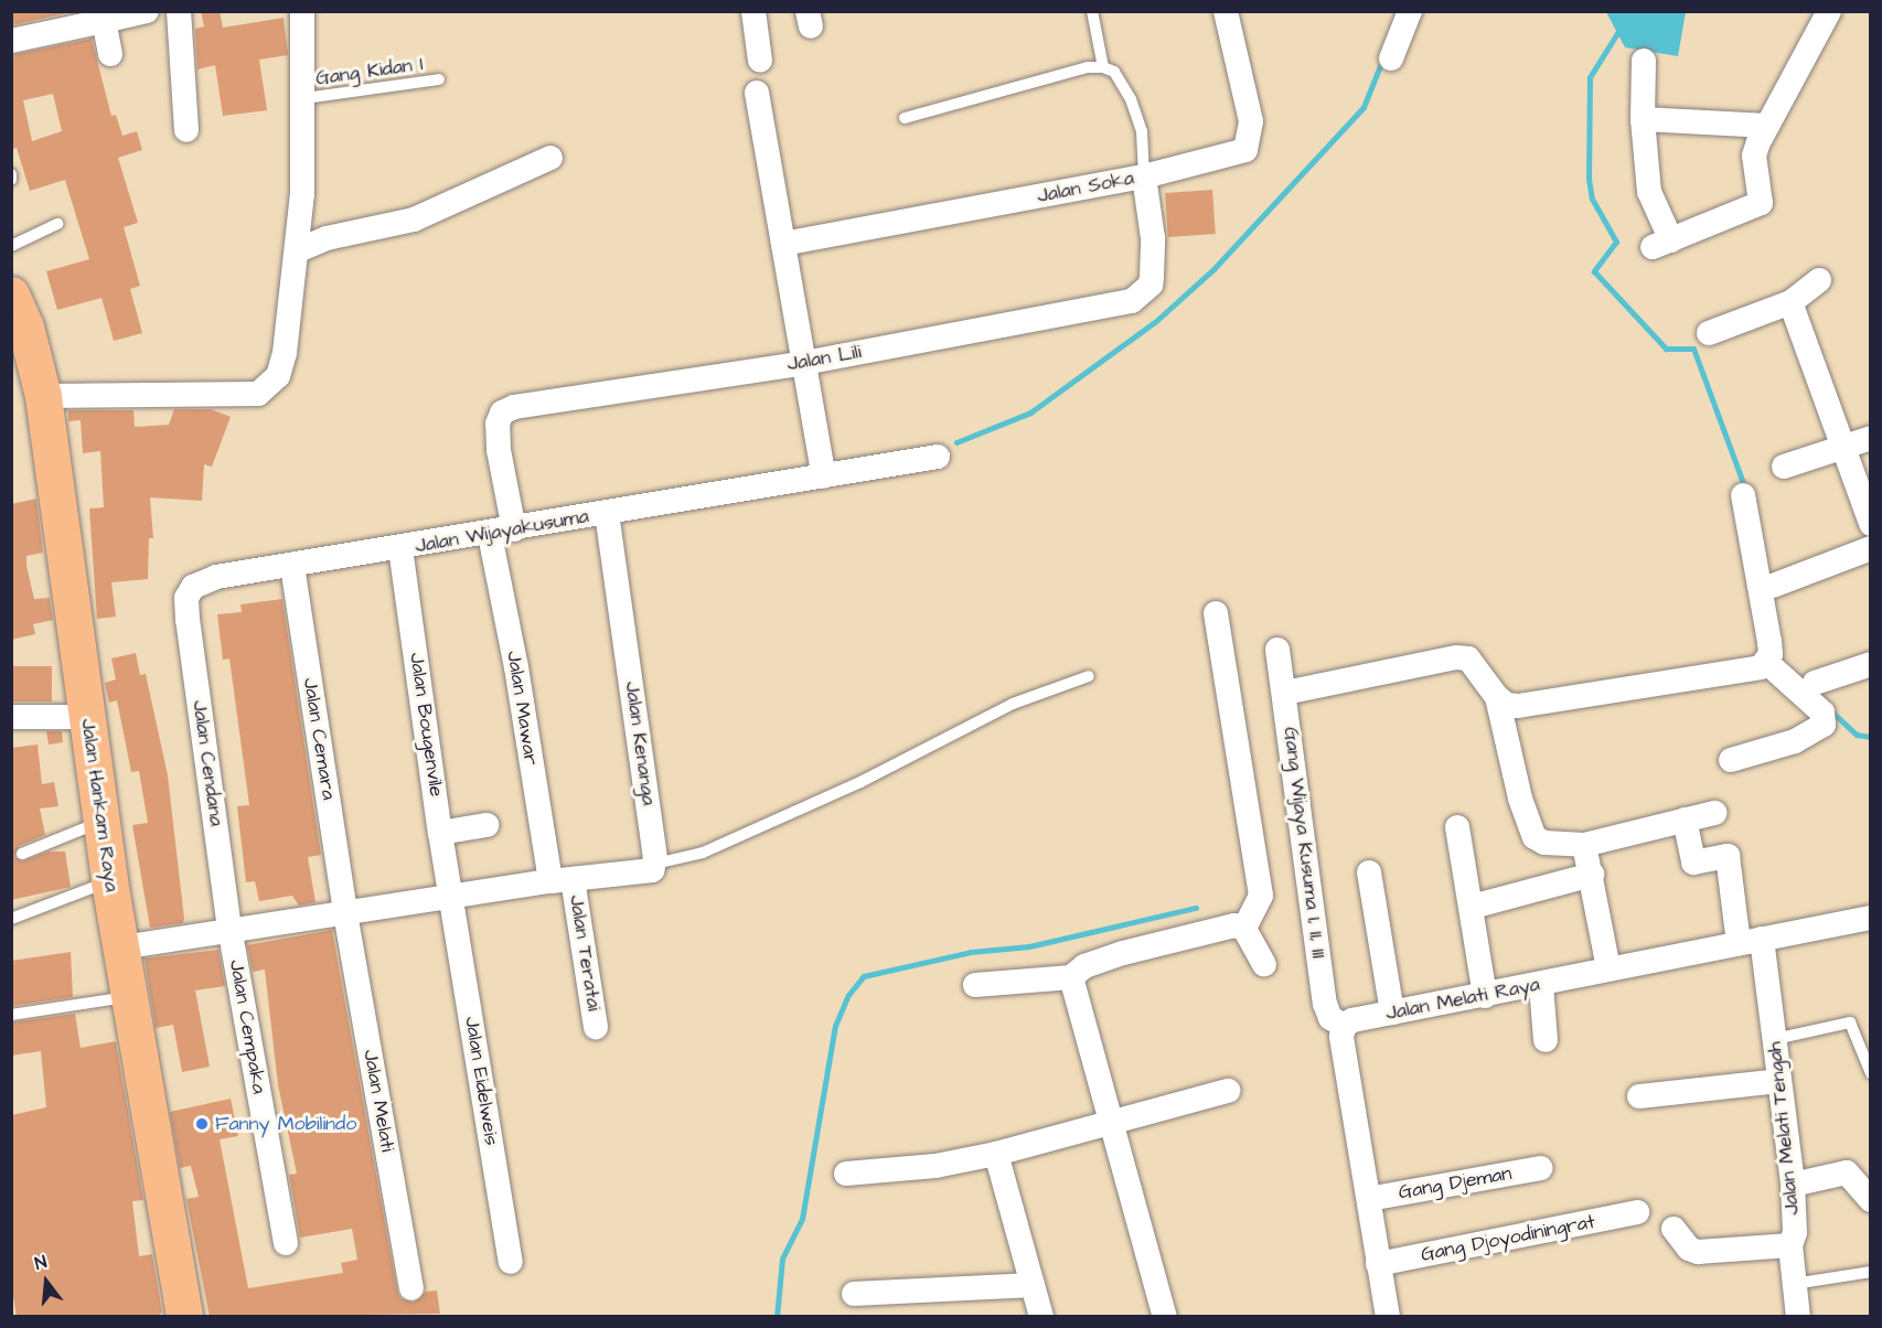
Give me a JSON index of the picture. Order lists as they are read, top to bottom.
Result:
{
  "streets": {
    "main road": ["Jalan Hankam Raya"],
    "street": [
      "Jalan Soka",
      "Jalan Lili",
      "Jalan Wijayakusuma",
      "Jalan Mawar",
      "Jalan Bougenvile",
      "Jalan Cemara",
      "Jalan Kenanga",
      "Jalan Cendana",
      "Gang Wijaya Kusuma I, II, III",
      "Jalan Teratai",
      "Jalan Melati Raya",
      "Jalan Cempaka",
      "Jalan Eidelweis",
      "Jalan Melati",
      "Jalan Melati Tengah",
      "Gang Djeman",
      "Gang Djoyodiningrat"
    ],
    "lane": ["Gang Kidan I"]
  },
  "crossings": [
    ["Jalan Soka", "Jalan Lili"],
    ["Jalan Lili", "Jalan Wijayakusuma"],
    ["Jalan Wijayakusuma", "Jalan Mawar"],
    ["Jalan Wijayakusuma", "Jalan Bougenvile"],
    ["Jalan Wijayakusuma", "Jalan Cemara"],
    ["Jalan Wijayakusuma", "Jalan Kenanga"],
    ["Jalan Wijayakusuma", "Jalan Cendana"],
    ["Jalan Mawar", "Jalan Teratai"],
    ["Jalan Bougenvile", "Jalan Eidelweis"],
    ["Jalan Cemara", "Jalan Melati"],
    ["Jalan Cendana", "Jalan Cempaka"],
    ["Gang Wijaya Kusuma I, II, III", "Jalan Melati Raya"],
    ["Jalan Melati Raya", "Jalan Melati Tengah"]
  ],
  "places": ["Fanny Mobilindo"],
  "north": "top"
}
